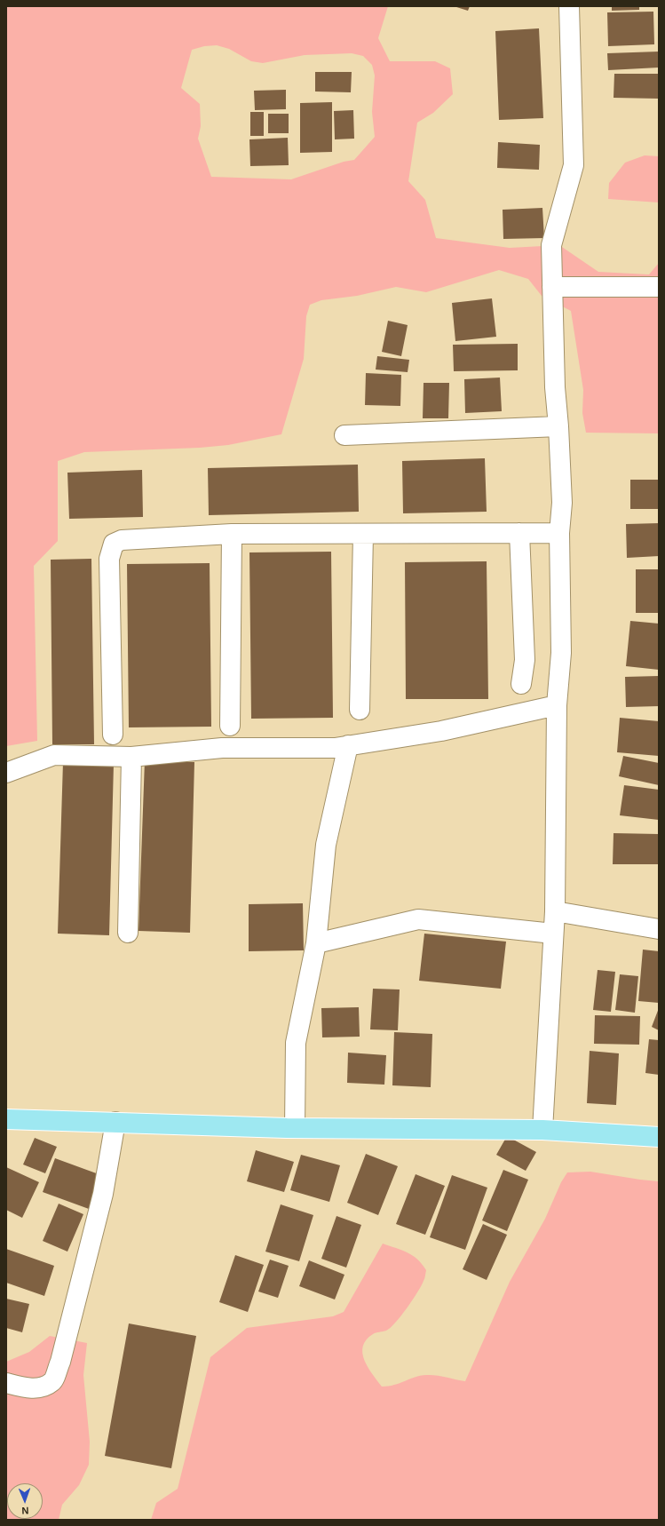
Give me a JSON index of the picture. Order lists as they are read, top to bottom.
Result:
{
  "north": "bottom"
}
